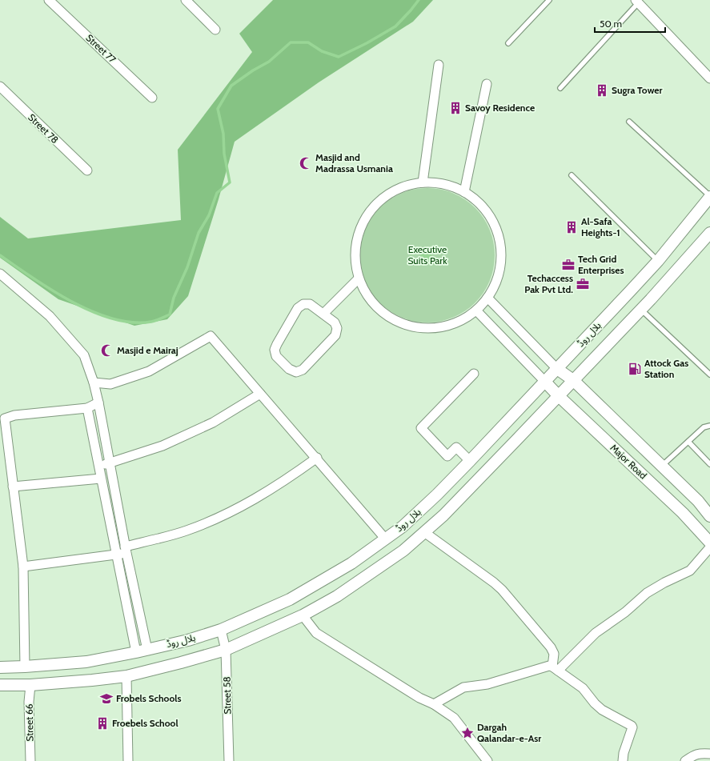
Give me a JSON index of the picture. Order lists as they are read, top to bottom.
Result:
{
  "streets": {
    "street": [
      "Street 77",
      "Street 78",
      "ہلال روڈ",
      "Major Road",
      "Street 58",
      "Street 66"
    ]
  },
  "crossings": [
    ["ہلال روڈ", "Major Road"],
    ["ہلال روڈ", "Street 58"],
    ["ہلال روڈ", "Street 66"]
  ],
  "parks": ["Executive Suits Park"],
  "places": {
    "building": [
      "Sugra Tower",
      "Savoy Residence",
      "Al-Safa Heights-1",
      "Froebels School"
    ],
    "mosque": ["Masjid and Madrassa Usmania", "Masjid e Mairaj"],
    "office": ["Tech Grid Enterprises", "Techaccess Pak Pvt Ltd."],
    "fuel station": ["Attock Gas Station"],
    "school or university": ["Frobels Schools"],
    "place": ["Dargah Qalandar-e-Asr"]
  },
  "scale_bar": "50 m"
}
